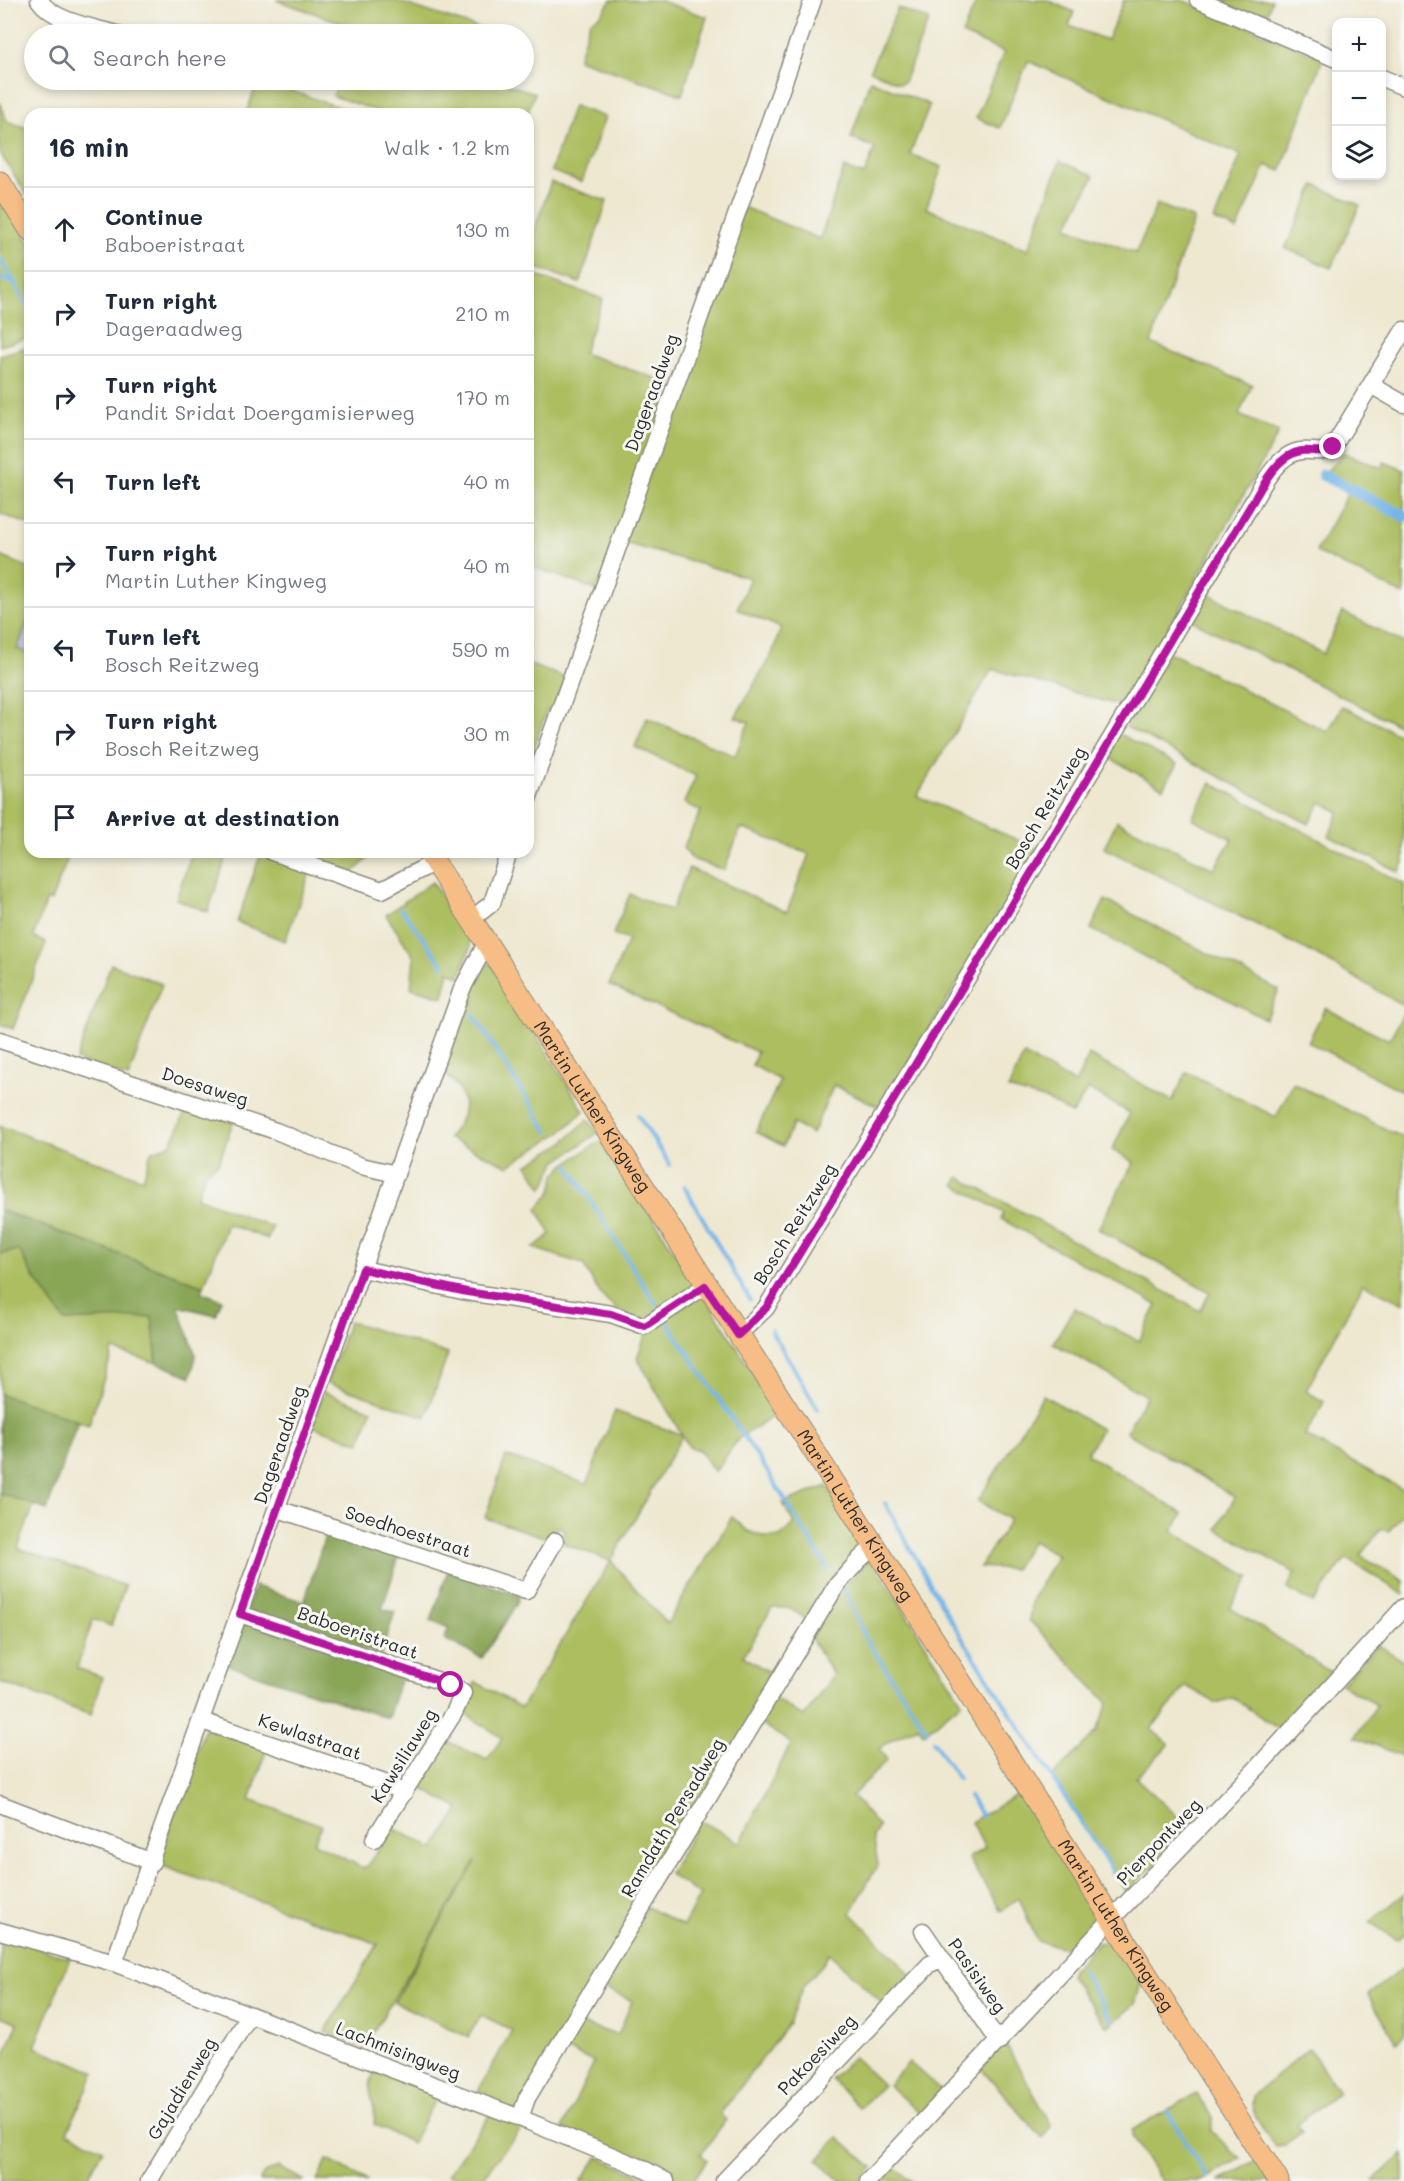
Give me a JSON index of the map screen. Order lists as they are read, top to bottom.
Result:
{
  "streets": {
    "main road": ["Martin Luther Kingweg"],
    "street": [
      "Dageraadweg",
      "Bosch Reitzweg",
      "Doesaweg",
      "Soedhoestraat",
      "Baboeristraat",
      "Kewlastraat",
      "Kawsiliaweg",
      "Ramdath Persadweg",
      "Pierpontweg",
      "Pasisiweg",
      "Lachmisingweg",
      "Pakoesiweg",
      "Gajadienweg"
    ]
  },
  "crossings": [
    ["Dageraadweg", "Doesaweg"],
    ["Dageraadweg", "Martin Luther Kingweg"],
    ["Dageraadweg", "Soedhoestraat"],
    ["Dageraadweg", "Baboeristraat"],
    ["Dageraadweg", "Kewlastraat"],
    ["Dageraadweg", "Lachmisingweg"],
    ["Bosch Reitzweg", "Martin Luther Kingweg"],
    ["Martin Luther Kingweg", "Ramdath Persadweg"],
    ["Martin Luther Kingweg", "Pierpontweg"],
    ["Baboeristraat", "Kawsiliaweg"],
    ["Kewlastraat", "Kawsiliaweg"],
    ["Ramdath Persadweg", "Lachmisingweg"],
    ["Pierpontweg", "Pasisiweg"],
    ["Pasisiweg", "Pakoesiweg"],
    ["Lachmisingweg", "Gajadienweg"]
  ],
  "page": {
    "map_buttons": ["+", "−"],
    "search": "Search here",
    "heading": ["16 min", "Walk · 1.2 km"],
    "list": [
      ["Continue", "Baboeristraat", "130 m"],
      ["Turn right", "Dageraadweg", "210 m"],
      ["Turn right", "Pandit Sridat Doergamisierweg", "170 m"],
      ["Turn left", "40 m"],
      ["Turn right", "Martin Luther Kingweg", "40 m"],
      ["Turn left", "Bosch Reitzweg", "590 m"],
      ["Turn right", "Bosch Reitzweg", "30 m"],
      "Arrive at destination"
    ]
  }
}
